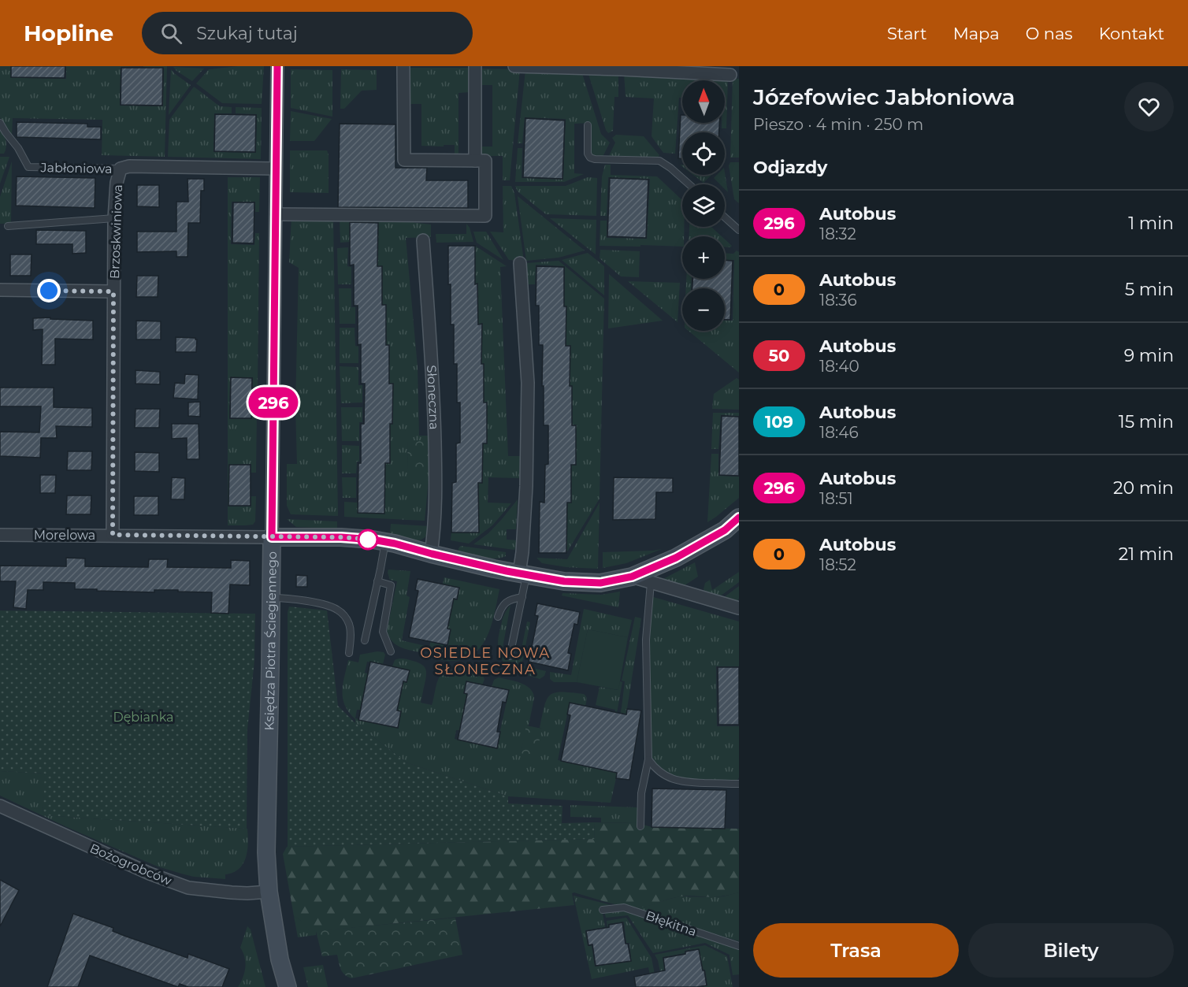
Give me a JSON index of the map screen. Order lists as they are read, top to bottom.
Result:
{
  "streets": {
    "street": [
      "Brzoskwiniowa",
      "Słoneczna",
      "Morelowa",
      "Księdza Piotra Ściegiennego",
      "Bożogrobców"
    ],
    "lane": ["Jabłoniowa", "Błękitna"]
  },
  "crossings": [
    ["Jabłoniowa", "Brzoskwiniowa"],
    ["Brzoskwiniowa", "Morelowa"],
    ["Brzoskwiniowa", "Księdza Piotra Ściegiennego"],
    ["Morelowa", "Księdza Piotra Ściegiennego"],
    ["Księdza Piotra Ściegiennego", "Bożogrobców"]
  ],
  "districts": ["OSIEDLE NOWA SŁONECZNA"],
  "parks": ["Dębianka"],
  "lines": ["bus line 296"],
  "north": "top",
  "page": {
    "header": "Hopline",
    "search": "Szukaj tutaj",
    "nav": [
      "Start",
      "Mapa",
      "O nas",
      "Kontakt"
    ],
    "on_map": "296",
    "heading": [
      ["Józefowiec Jabłoniowa", "Pieszo · 4 min · 250 m"],
      "Odjazdy"
    ],
    "map_buttons": ["+", "−"],
    "list": [
      {
        "mark": "296",
        "name": "Autobus",
        "note": "18:32",
        "value": "1 min"
      },
      {
        "mark": "0",
        "name": "Autobus",
        "note": "18:36",
        "value": "5 min"
      },
      {
        "mark": "50",
        "name": "Autobus",
        "note": "18:40",
        "value": "9 min"
      },
      {
        "mark": "109",
        "name": "Autobus",
        "note": "18:46",
        "value": "15 min"
      },
      {
        "mark": "296",
        "name": "Autobus",
        "note": "18:51",
        "value": "20 min"
      },
      {
        "mark": "0",
        "name": "Autobus",
        "note": "18:52",
        "value": "21 min"
      }
    ],
    "buttons": ["Trasa", "Bilety"]
  }
}
